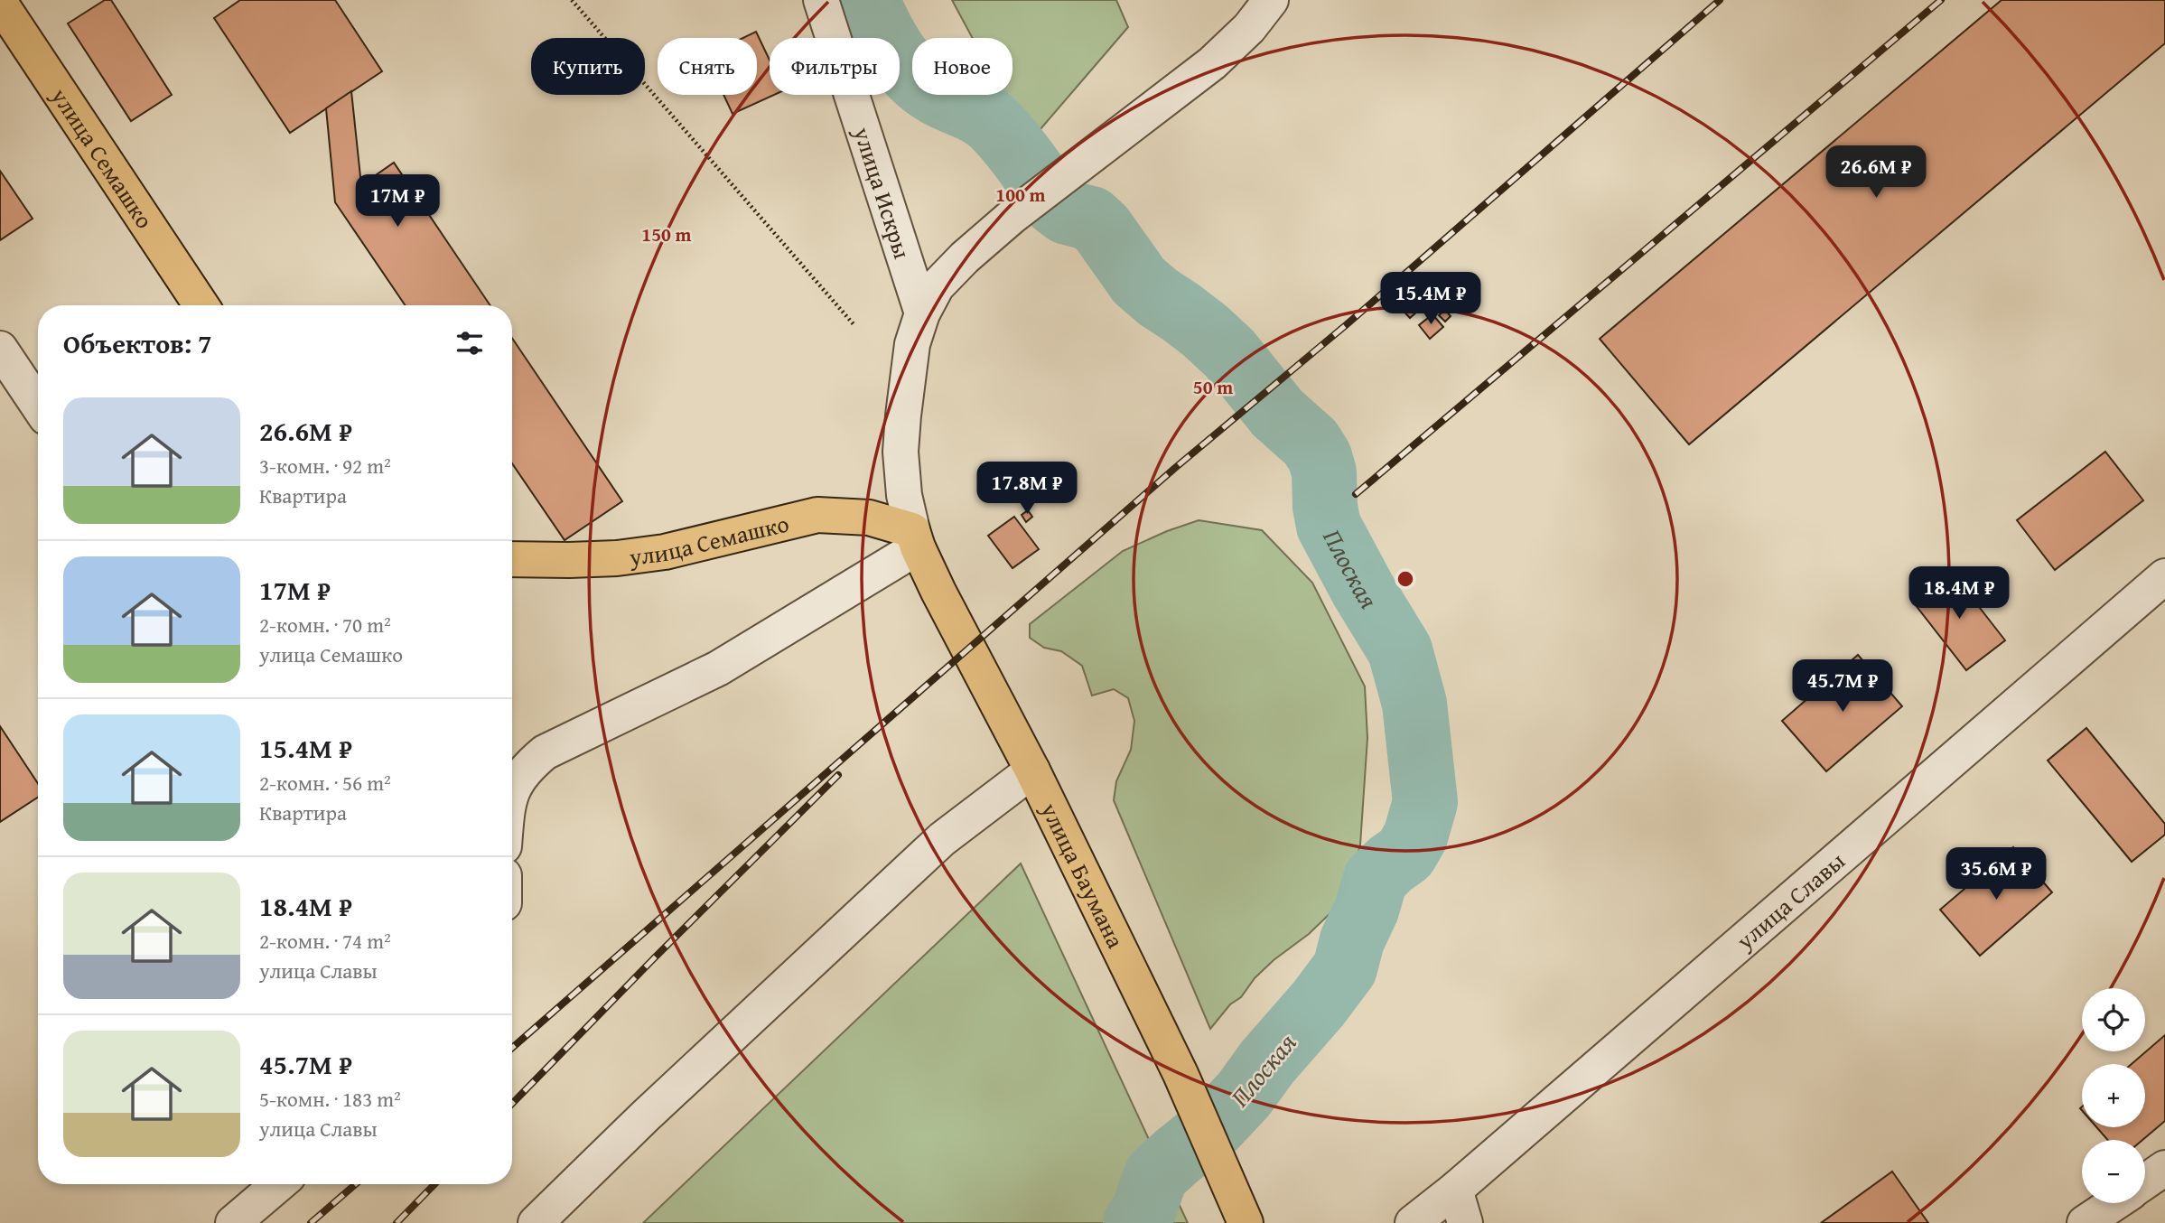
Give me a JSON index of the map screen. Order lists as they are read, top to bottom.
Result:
{
  "streets": {
    "main road": ["улица Семашко", "улица Баумана"],
    "street": ["улица Искры", "улица Славы"]
  },
  "crossings": [
    ["улица Семашко", "улица Баумана"]
  ],
  "water": ["Плоская"],
  "page": {
    "chip": [
      "Купить",
      "Снять",
      "Фильтры",
      "Новое"
    ],
    "price": [
      "26.6M ₽",
      "17M ₽",
      "15.4M ₽",
      "17.8M ₽",
      "18.4M ₽",
      "45.7M ₽",
      "35.6M ₽"
    ],
    "heading": "Объектов: 7",
    "list": [
      {
        "name": "26.6M ₽",
        "note": "3-комн. · 92 m² · Квартира"
      },
      {
        "name": "17M ₽",
        "note": "2-комн. · 70 m² · улица Семашко"
      },
      {
        "name": "15.4M ₽",
        "note": "2-комн. · 56 m² · Квартира"
      },
      {
        "name": "18.4M ₽",
        "note": "2-комн. · 74 m² · улица Славы"
      },
      {
        "name": "45.7M ₽",
        "note": "5-комн. · 183 m² · улица Славы"
      }
    ],
    "map_buttons": ["+", "−"]
  },
  "rings": ["100 m", "150 m", "50 m"]
}
